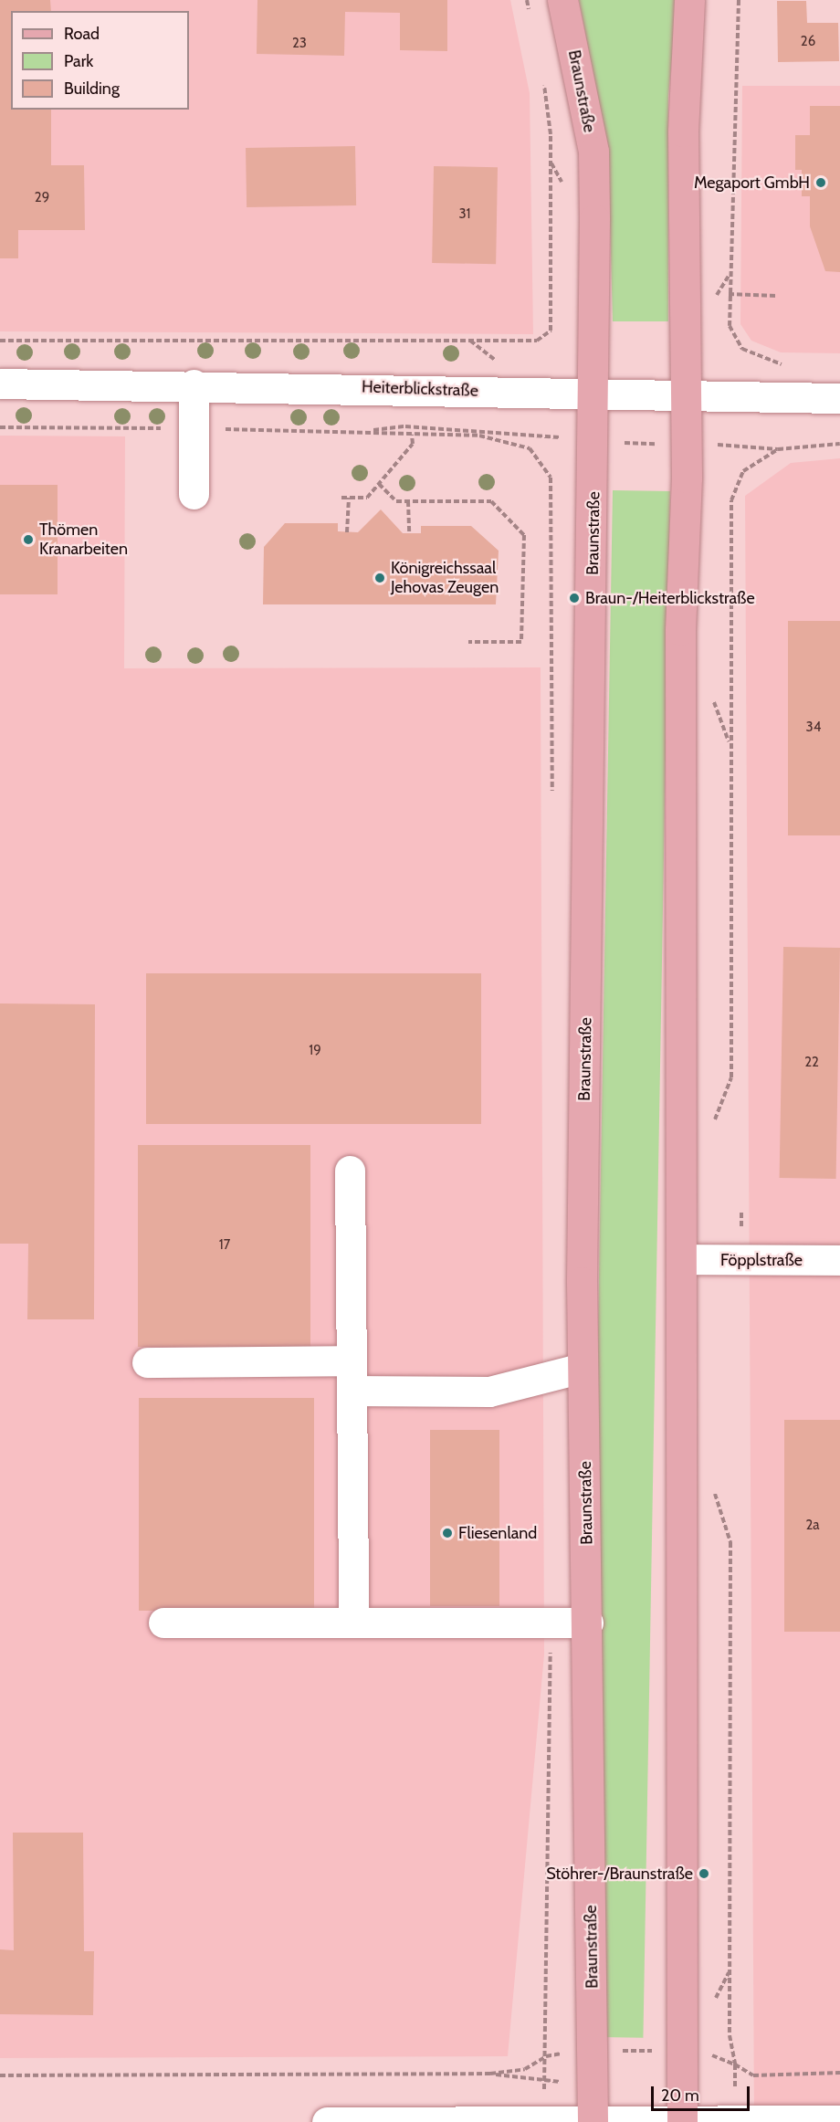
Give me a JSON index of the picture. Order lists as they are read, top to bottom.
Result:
{
  "streets": {
    "main road": ["Braunstraße"],
    "street": ["Heiterblickstraße", "Föpplstraße"]
  },
  "crossings": [
    ["Braunstraße", "Heiterblickstraße"]
  ],
  "places": [
    "Megaport GmbH",
    "Thömen Kranarbeiten",
    "Königreichssaal Jehovas Zeugen",
    "Braun-/Heiterblickstraße",
    "Fliesenland",
    "Stöhrer-/Braunstraße"
  ],
  "house_numbers": [
    "26",
    "23",
    "29",
    "31",
    "34",
    "19",
    "22",
    "17",
    "2a"
  ],
  "legend": ["Road", "Park", "Building"],
  "scale_bar": "20 m"
}
